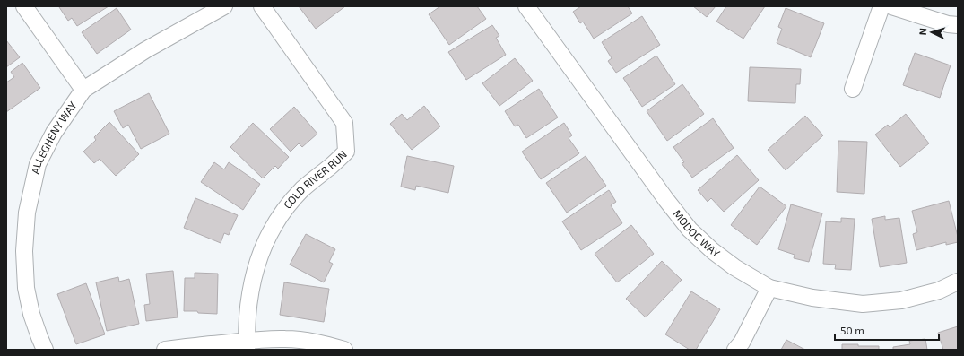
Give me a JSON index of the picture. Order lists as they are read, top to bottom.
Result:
{
  "streets": {
    "street": ["ALLEGHENY WAY", "COLD RIVER RUN", "MODOC WAY"]
  },
  "scale_bar": "50 m",
  "north": "left"
}
